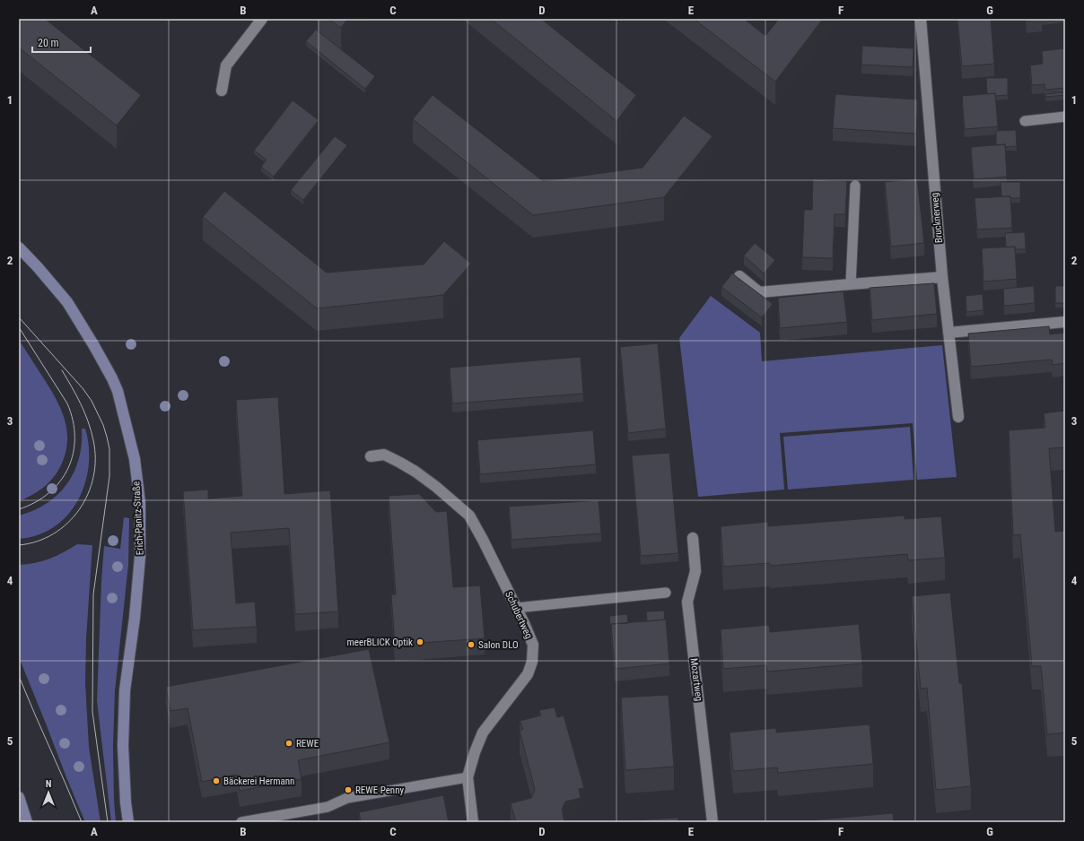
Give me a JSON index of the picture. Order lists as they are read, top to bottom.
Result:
{
  "streets": {
    "main road": ["Erich-Panitz-Straße"],
    "street": ["Brucknerweg", "Schubertweg", "Mozartweg"]
  },
  "places": [
    "meerBLICK Optik",
    "Salon DLO",
    "REWE",
    "Bäckerei Hermann",
    "REWE Penny"
  ],
  "scale_bar": "20 m",
  "north": "top",
  "grid": {
    "columns": [
      "A",
      "B",
      "C",
      "D",
      "E",
      "F",
      "G"
    ],
    "rows": [
      "1",
      "2",
      "3",
      "4",
      "5"
    ]
  }
}
